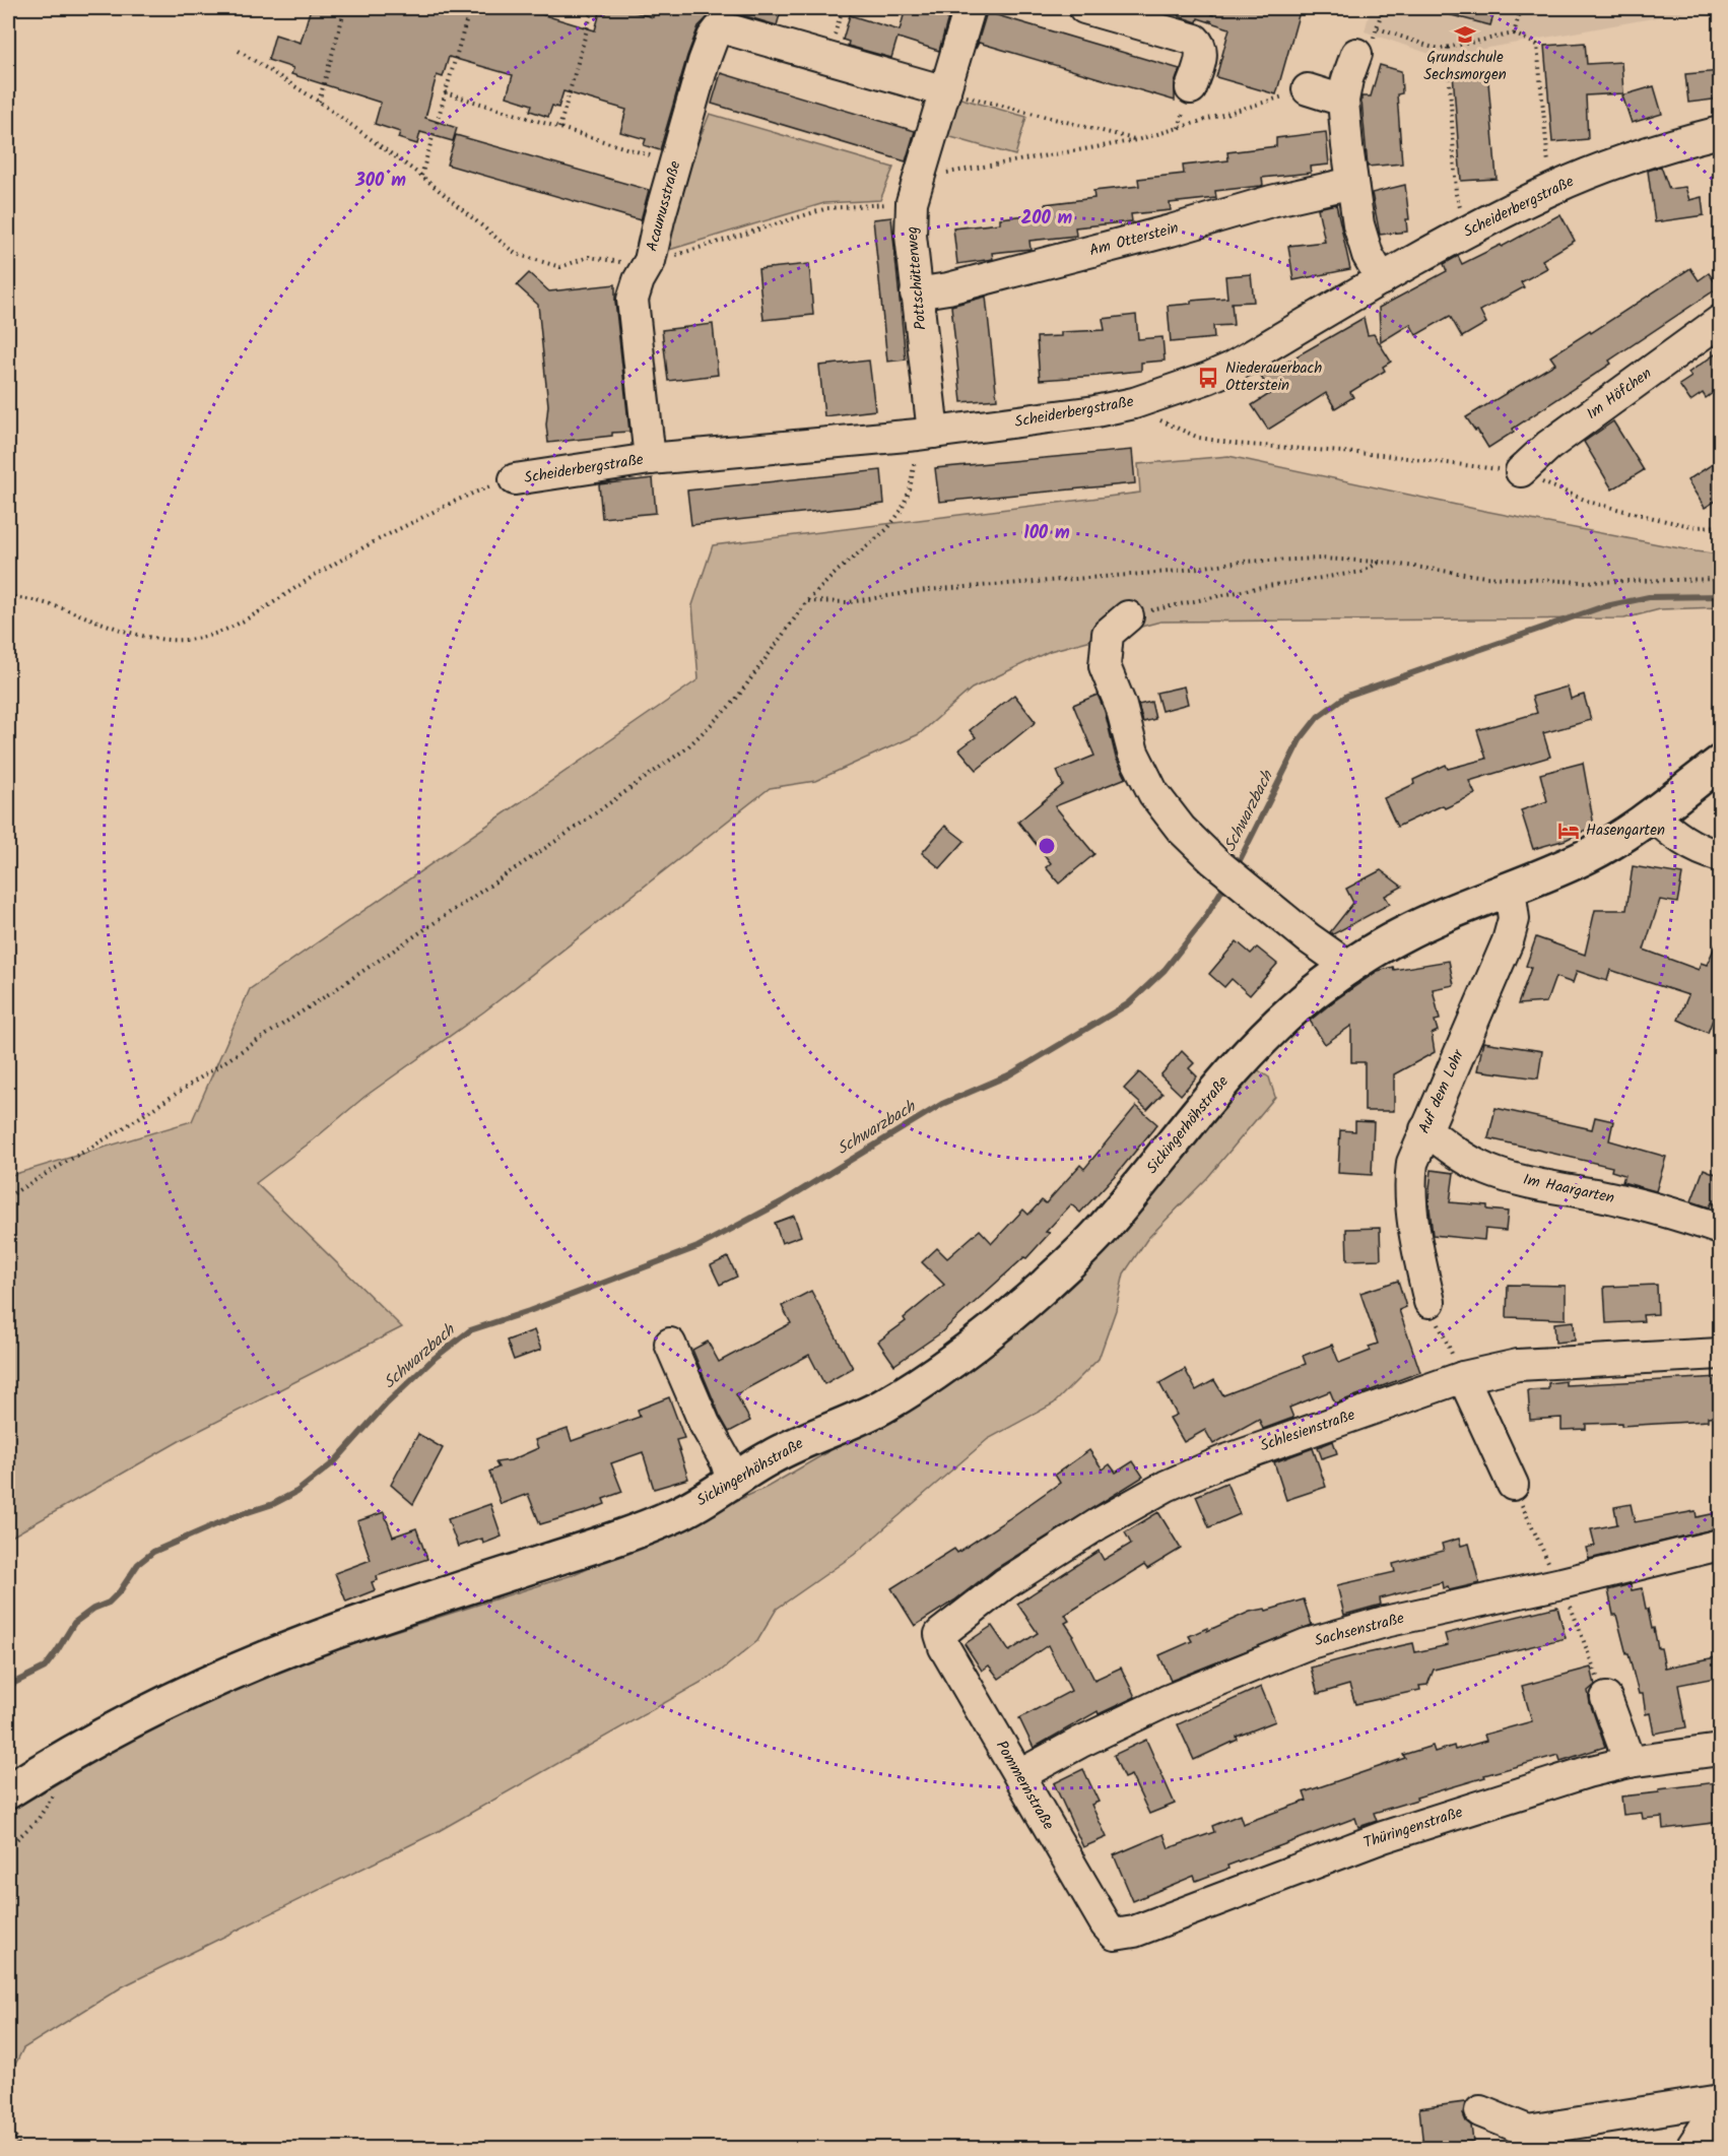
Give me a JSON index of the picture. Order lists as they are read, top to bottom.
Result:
{
  "streets": {
    "main road": ["Sickingerhöhstraße"],
    "street": [
      "Acaunusstraße",
      "Scheiderbergstraße",
      "Am Otterstein",
      "Pottschütterweg",
      "Im Höfchen",
      "Auf dem Lohr",
      "Im Haargarten",
      "Schlesienstraße",
      "Sachsenstraße",
      "Pommernstraße",
      "Thüringenstraße"
    ]
  },
  "crossings": [
    ["Acaunusstraße", "Scheiderbergstraße"],
    ["Acaunusstraße", "Pottschütterweg"],
    ["Scheiderbergstraße", "Pottschütterweg"],
    ["Am Otterstein", "Pottschütterweg"],
    ["Auf dem Lohr", "Sickingerhöhstraße"],
    ["Auf dem Lohr", "Im Haargarten"],
    ["Schlesienstraße", "Pommernstraße"],
    ["Sachsenstraße", "Pommernstraße"],
    ["Pommernstraße", "Thüringenstraße"]
  ],
  "water": ["Schwarzbach"],
  "places": {
    "school or university": ["Grundschule Sechsmorgen"],
    "bus stop": ["Niederauerbach Otterstein"],
    "hotel": ["Hasengarten"]
  },
  "rings": ["300 m", "200 m", "100 m"]
}
